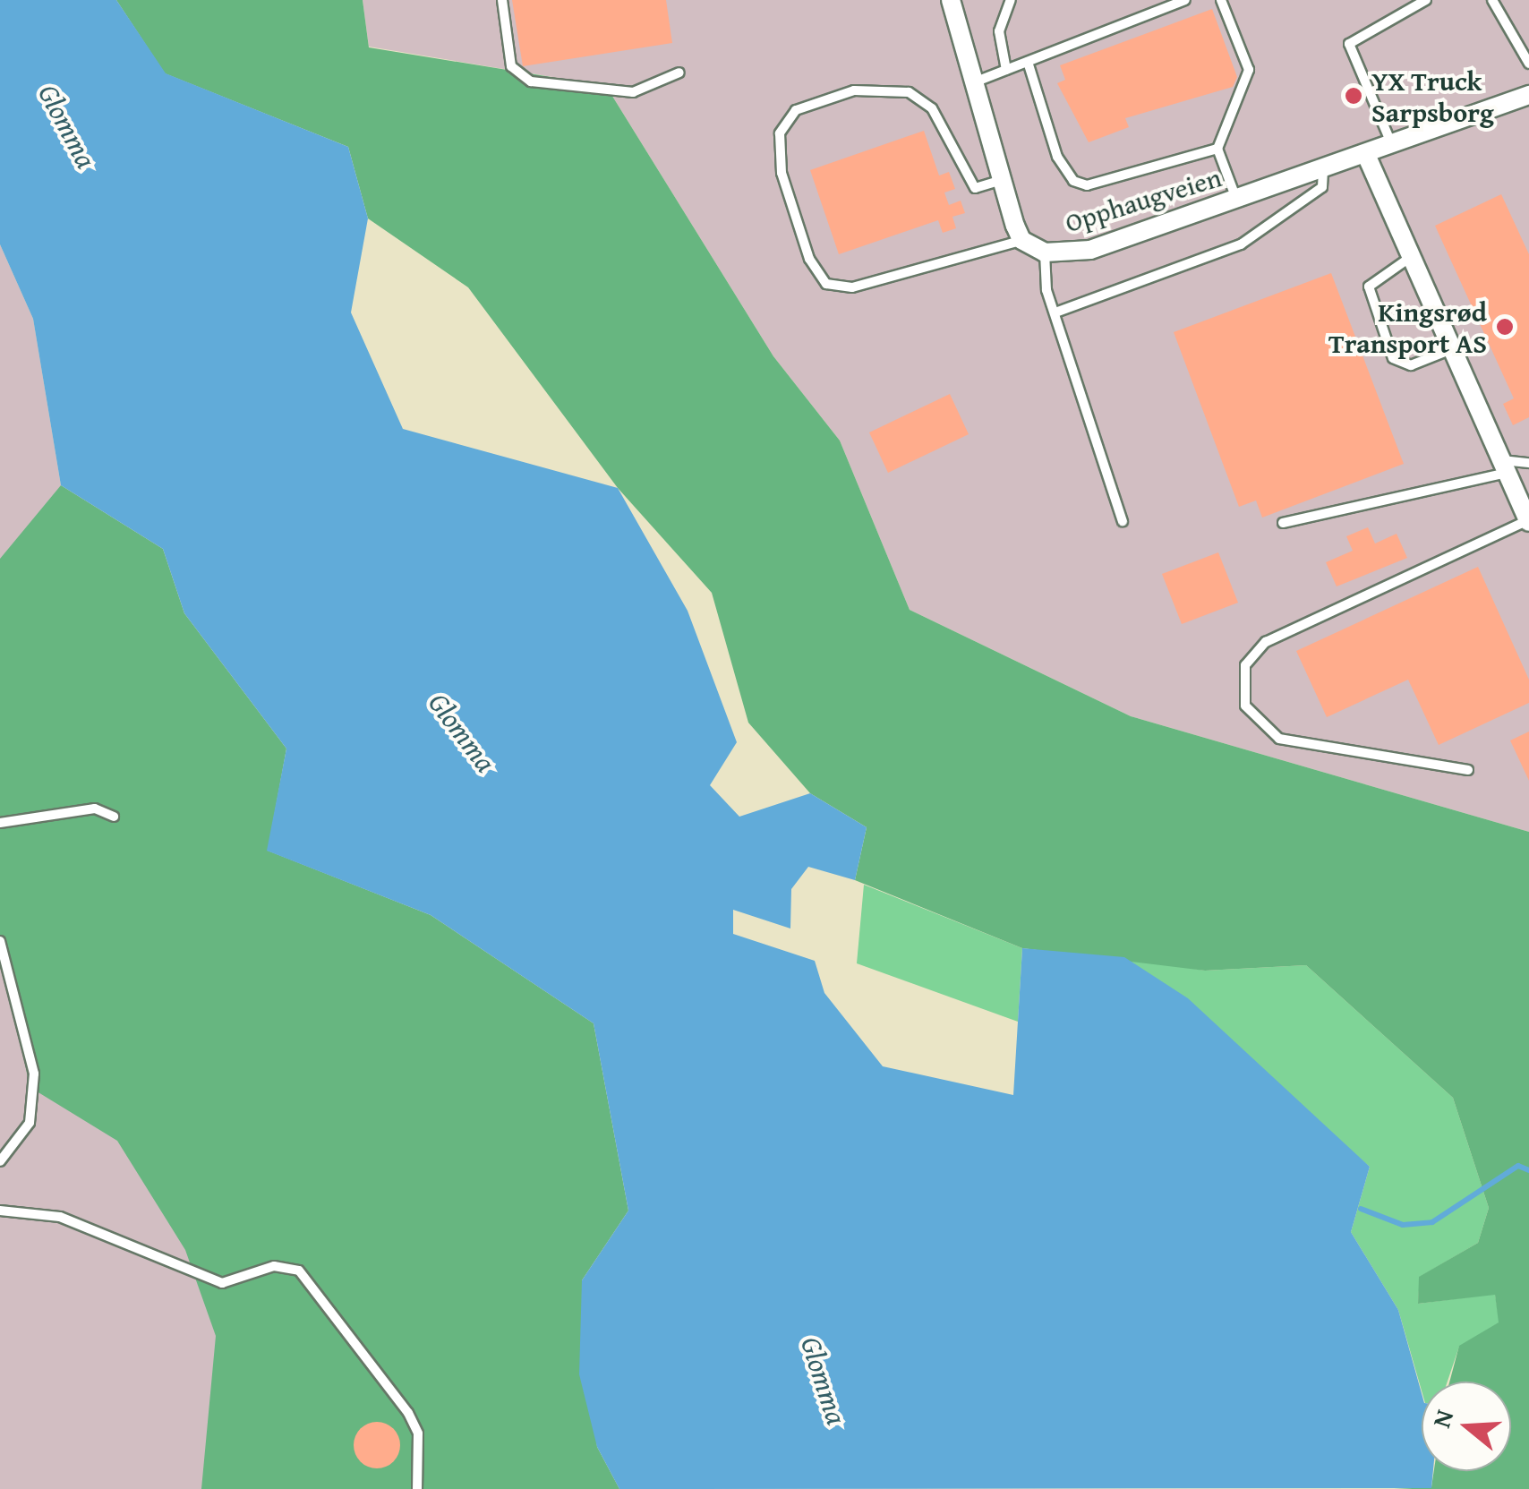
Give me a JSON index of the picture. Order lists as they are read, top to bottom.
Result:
{
  "streets": {
    "street": ["Opphaugveien"]
  },
  "water": ["Glomma"],
  "places": ["YX Truck Sarpsborg", "Kingsrød Transport AS"],
  "north": "left"
}
